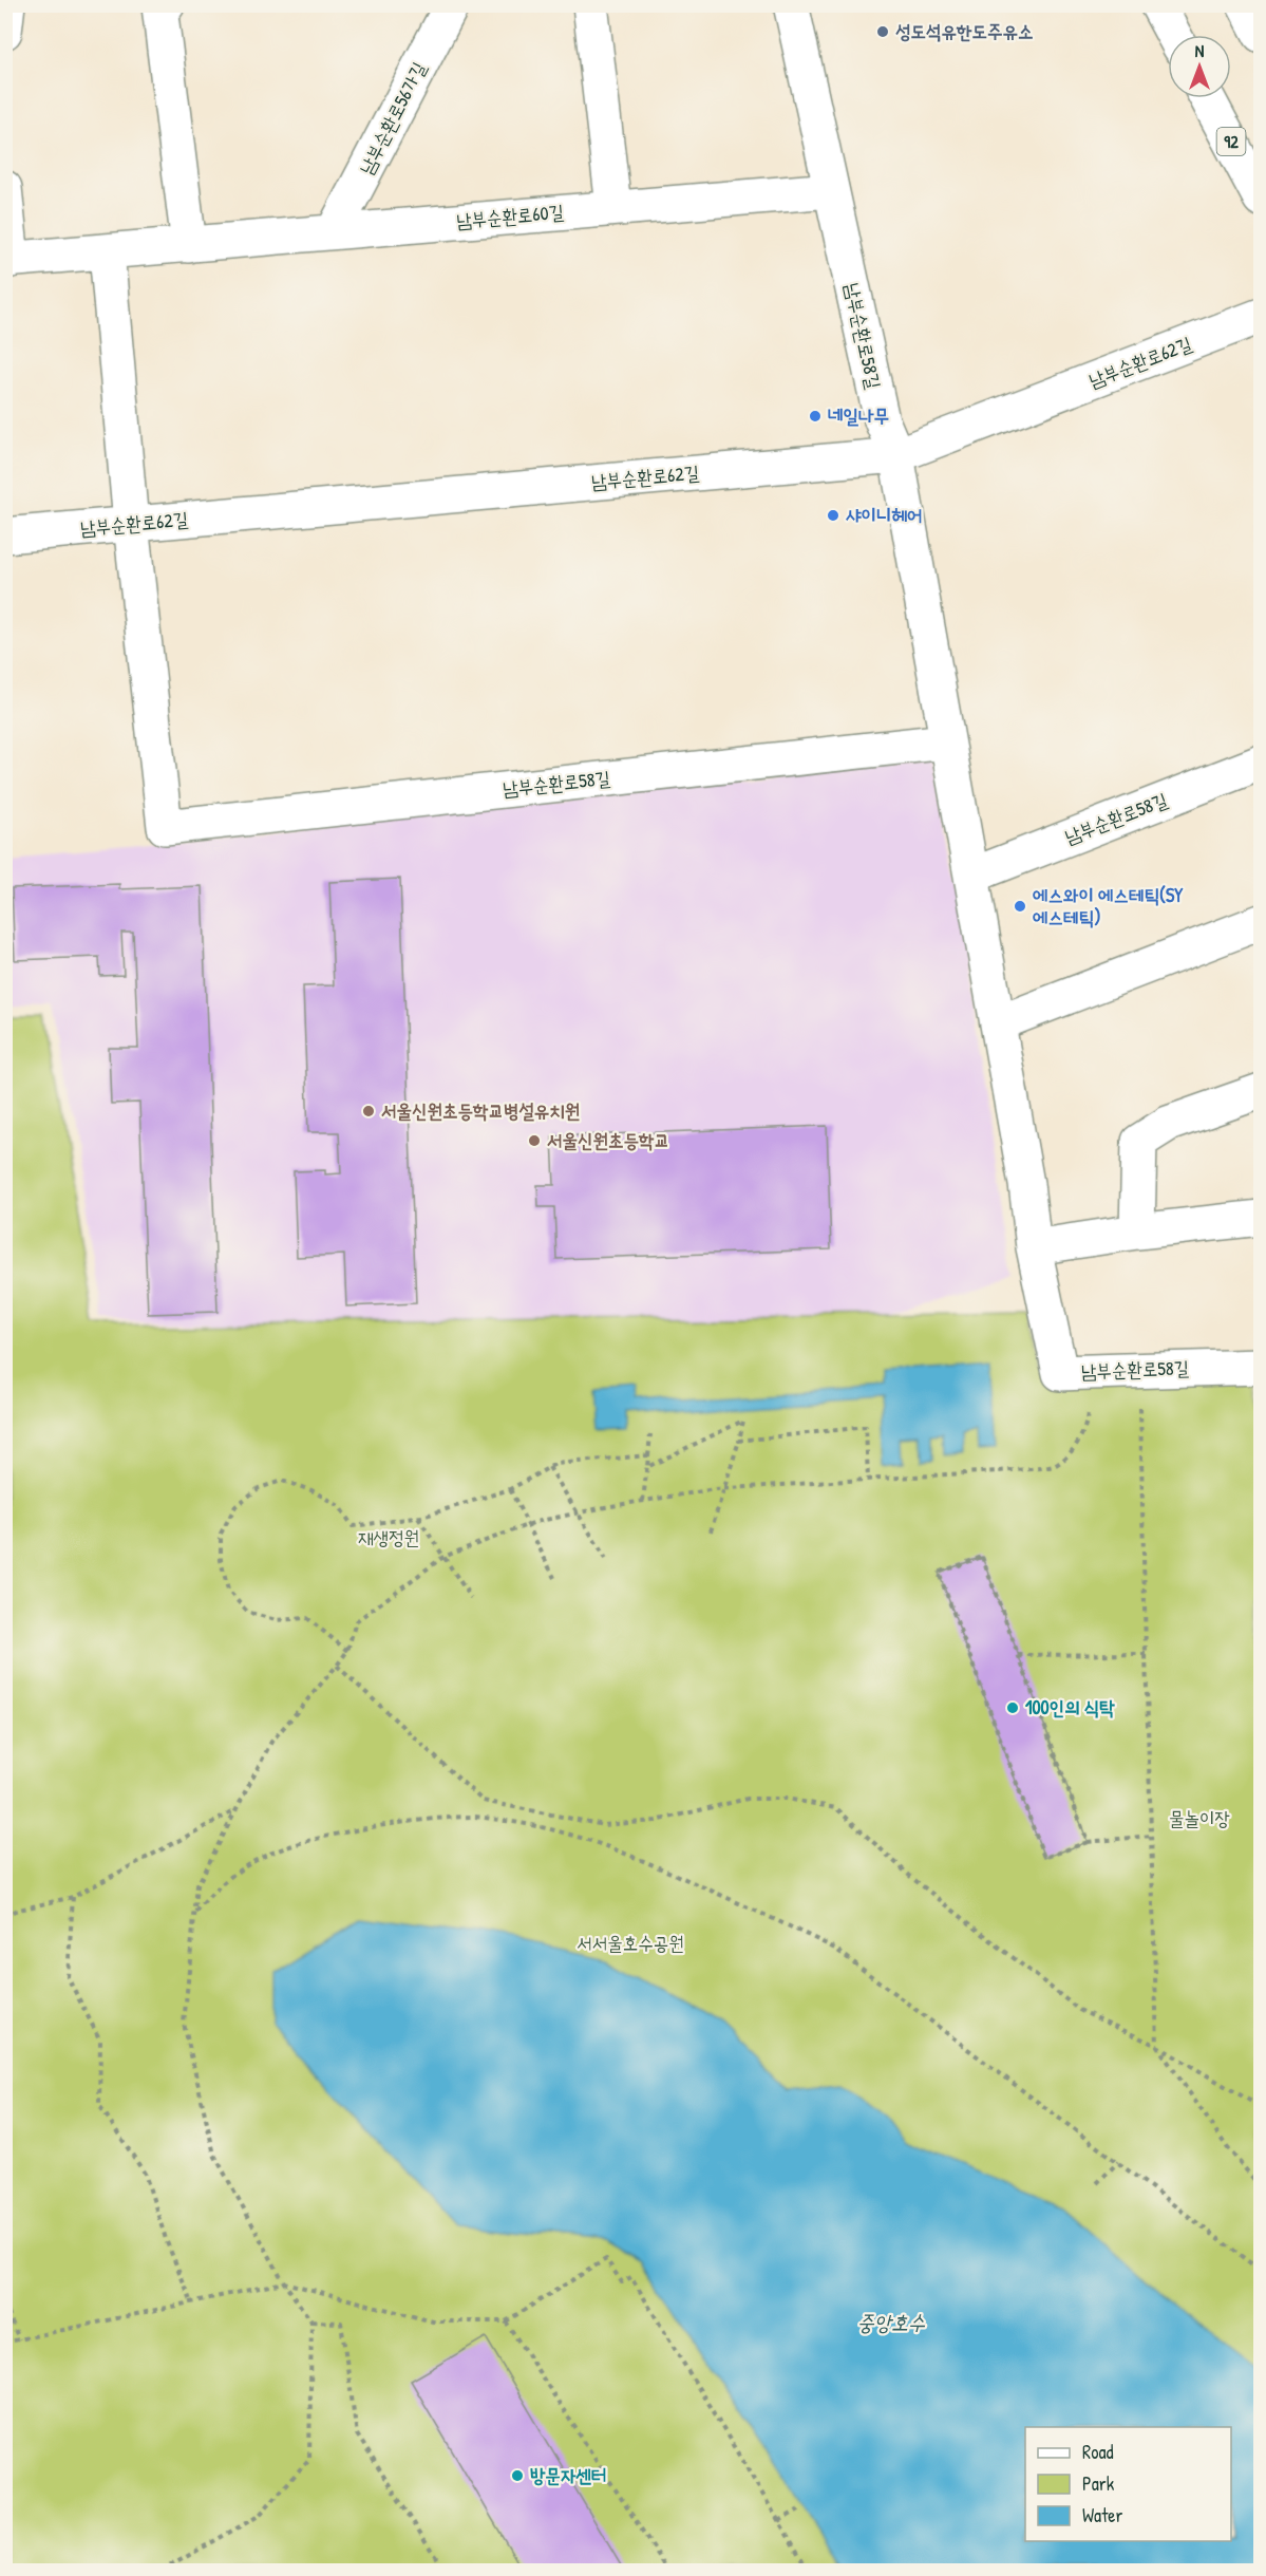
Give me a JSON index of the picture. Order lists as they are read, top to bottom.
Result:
{
  "streets": {
    "street": [
      "남부순환로56가길",
      "92",
      "남부순환로60길",
      "남부순환로58길",
      "남부순환로62길"
    ]
  },
  "crossings": [
    ["남부순환로56가길", "남부순환로60길"],
    ["남부순환로60길", "남부순환로58길"],
    ["남부순환로58길", "남부순환로62길"]
  ],
  "water": ["중앙호수"],
  "parks": ["재생정원", "물놀이장", "서서울호수공원"],
  "places": [
    "성도석유한도주유소",
    "네일나무",
    "샤이니헤어",
    "에스와이 에스테틱(SY 에스테틱)",
    "서울신원초등학교병설유치원",
    "서울신원초등학교",
    "100인의 식탁",
    "방문자센터"
  ],
  "legend": ["Road", "Park", "Water"],
  "north": "top"
}
